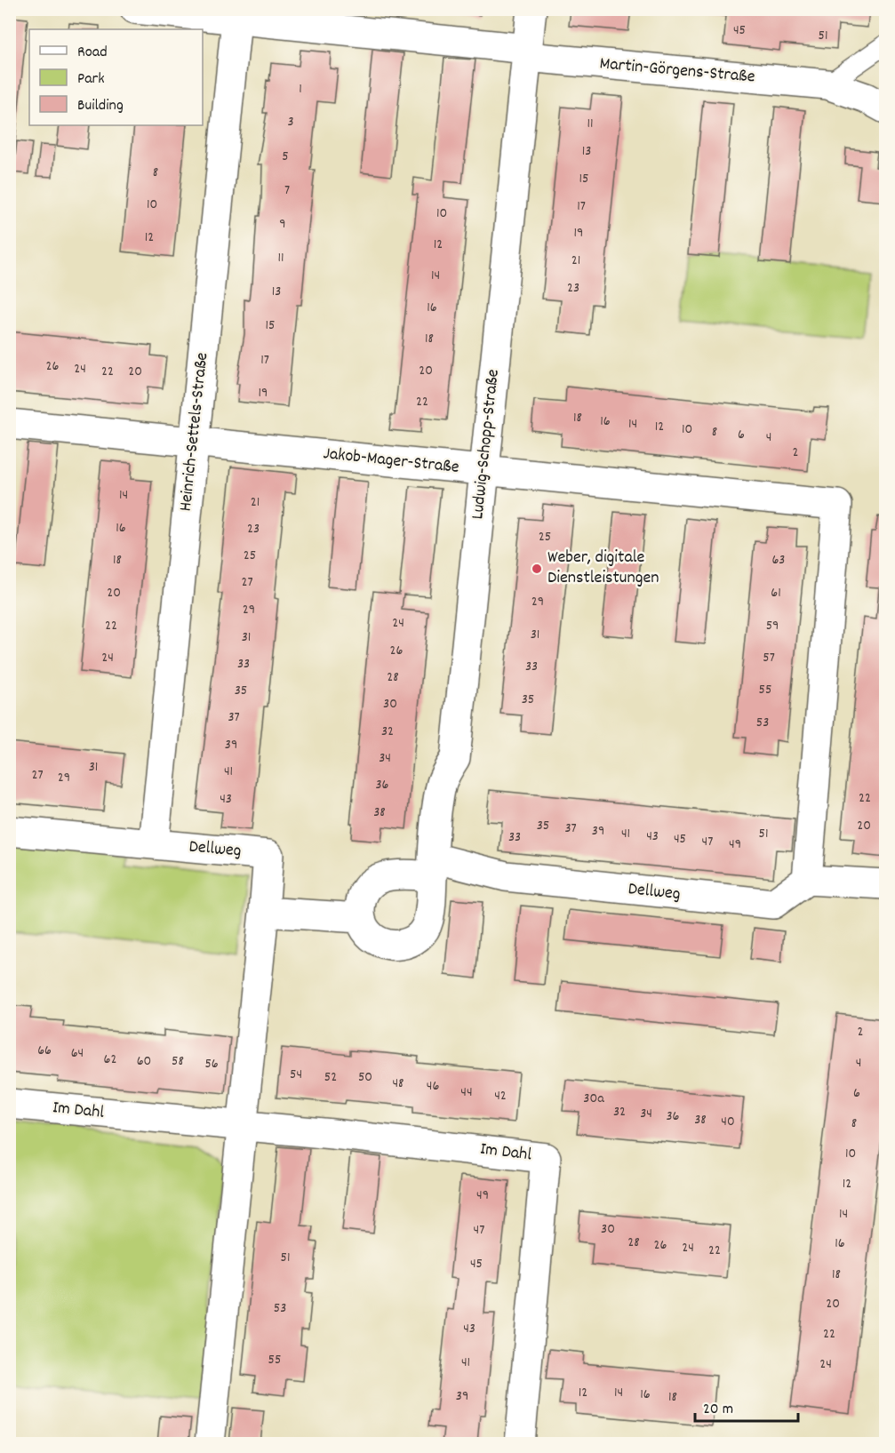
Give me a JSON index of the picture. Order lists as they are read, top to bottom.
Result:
{
  "streets": {
    "street": [
      "Martin-Görgens-Straße",
      "Heinrich-Settels-Straße",
      "Ludwig-Schopp-Straße",
      "Jakob-Mager-Straße",
      "Dellweg",
      "Im Dahl"
    ]
  },
  "crossings": [
    ["Martin-Görgens-Straße", "Heinrich-Settels-Straße"],
    ["Martin-Görgens-Straße", "Ludwig-Schopp-Straße"],
    ["Heinrich-Settels-Straße", "Jakob-Mager-Straße"],
    ["Heinrich-Settels-Straße", "Dellweg"],
    ["Ludwig-Schopp-Straße", "Jakob-Mager-Straße"],
    ["Ludwig-Schopp-Straße", "Dellweg"],
    ["Jakob-Mager-Straße", "Dellweg"]
  ],
  "places": ["Weber, digitale Dienstleistungen"],
  "house_numbers": [
    "45",
    "51",
    "1",
    "3",
    "11",
    "13",
    "5",
    "8",
    "15",
    "7",
    "10",
    "17",
    "10",
    "9",
    "19",
    "12",
    "12",
    "11",
    "21",
    "14",
    "23",
    "13",
    "16",
    "15",
    "18",
    "17",
    "26",
    "24",
    "20",
    "22",
    "20",
    "19",
    "22",
    "18",
    "16",
    "14",
    "12",
    "10",
    "8",
    "6",
    "4",
    "2",
    "14",
    "21",
    "16",
    "23",
    "25",
    "25",
    "18",
    "63",
    "27",
    "20",
    "61",
    "29",
    "29",
    "24",
    "22",
    "59",
    "31",
    "31",
    "26",
    "24",
    "57",
    "33",
    "33",
    "28",
    "55",
    "35",
    "35",
    "30",
    "37",
    "53",
    "32",
    "39",
    "34",
    "31",
    "41",
    "27",
    "29",
    "36",
    "22",
    "43",
    "38",
    "35",
    "20",
    "37",
    "39",
    "41",
    "51",
    "43",
    "33",
    "45",
    "47",
    "49",
    "2",
    "66",
    "64",
    "62",
    "60",
    "58",
    "4",
    "56",
    "54",
    "52",
    "50",
    "48",
    "46",
    "44",
    "6",
    "42",
    "30a",
    "32",
    "34",
    "36",
    "38",
    "40",
    "8",
    "10",
    "12",
    "49",
    "14",
    "30",
    "47",
    "28",
    "16",
    "26",
    "24",
    "22",
    "51",
    "45",
    "18",
    "20",
    "53",
    "43",
    "22",
    "55",
    "41",
    "24",
    "12",
    "14",
    "16",
    "39",
    "18"
  ],
  "legend": ["Road", "Park", "Building"],
  "scale_bar": "20 m"
}
